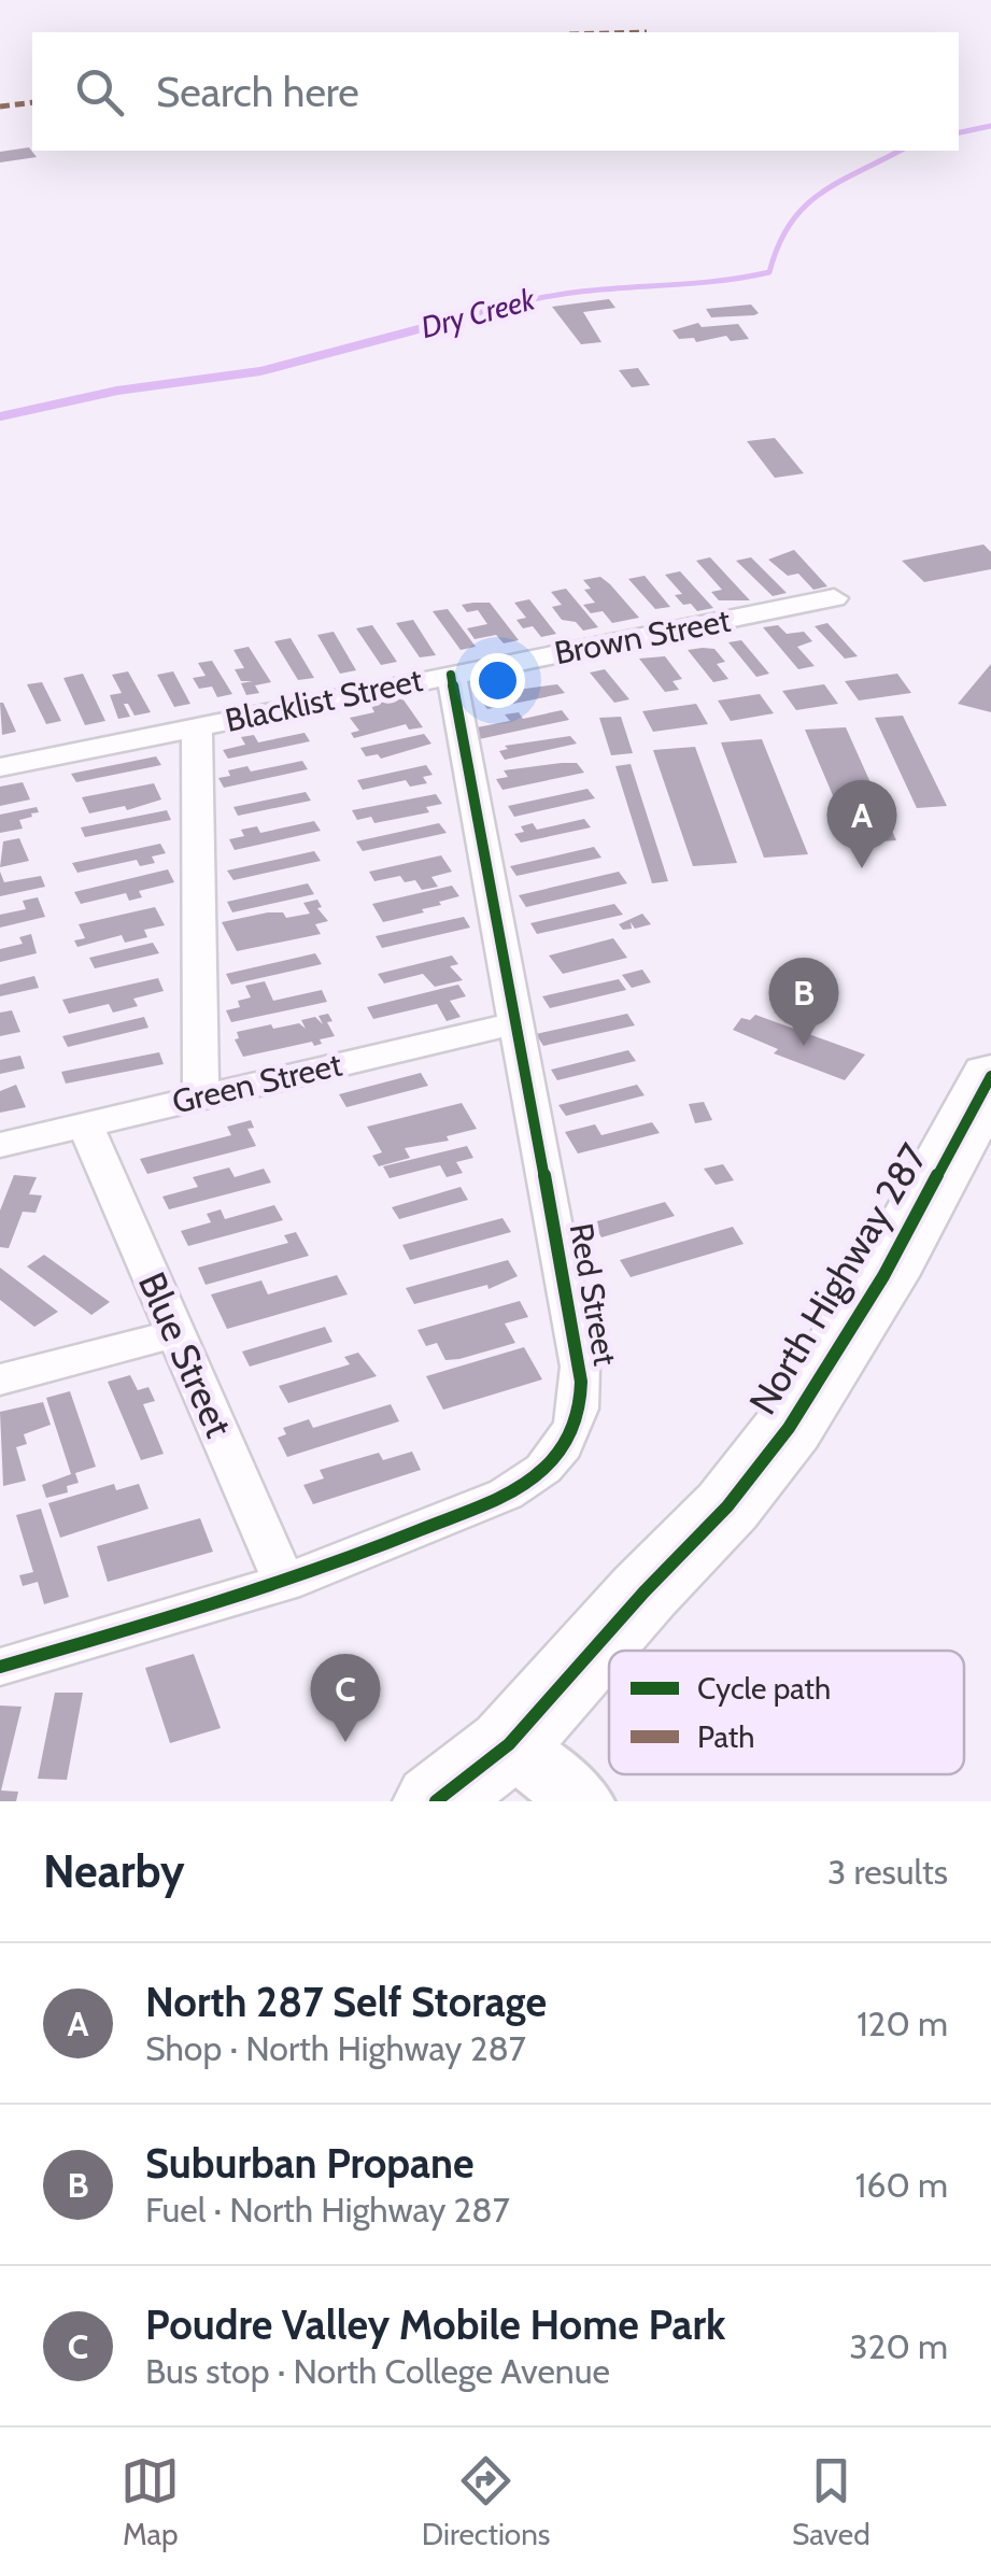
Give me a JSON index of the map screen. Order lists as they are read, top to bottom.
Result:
{
  "streets": {
    "highway": ["North Highway 287"],
    "street": [
      "Brown Street",
      "Blacklist Street",
      "Green Street",
      "Red Street",
      "Blue Street"
    ]
  },
  "crossings": [
    ["Brown Street", "Blacklist Street"],
    ["Brown Street", "Red Street"],
    ["Blacklist Street", "Red Street"],
    ["Green Street", "Red Street"],
    ["Green Street", "Blue Street"],
    ["Red Street", "Blue Street"]
  ],
  "water": ["Dry Creek"],
  "legend": ["Cycle path", "Path"],
  "page": {
    "search": "Search here",
    "pins": ["A", "B", "C"],
    "heading": ["Nearby", "3 results"],
    "list": [
      {
        "mark": "A",
        "name": "North 287 Self Storage",
        "note": "Shop · North Highway 287",
        "value": "120 m"
      },
      {
        "mark": "B",
        "name": "Suburban Propane",
        "note": "Fuel · North Highway 287",
        "value": "160 m"
      },
      {
        "mark": "C",
        "name": "Poudre Valley Mobile Home Park",
        "note": "Bus stop · North College Avenue",
        "value": "320 m"
      }
    ],
    "nav": ["Map", "Directions", "Saved"]
  }
}
